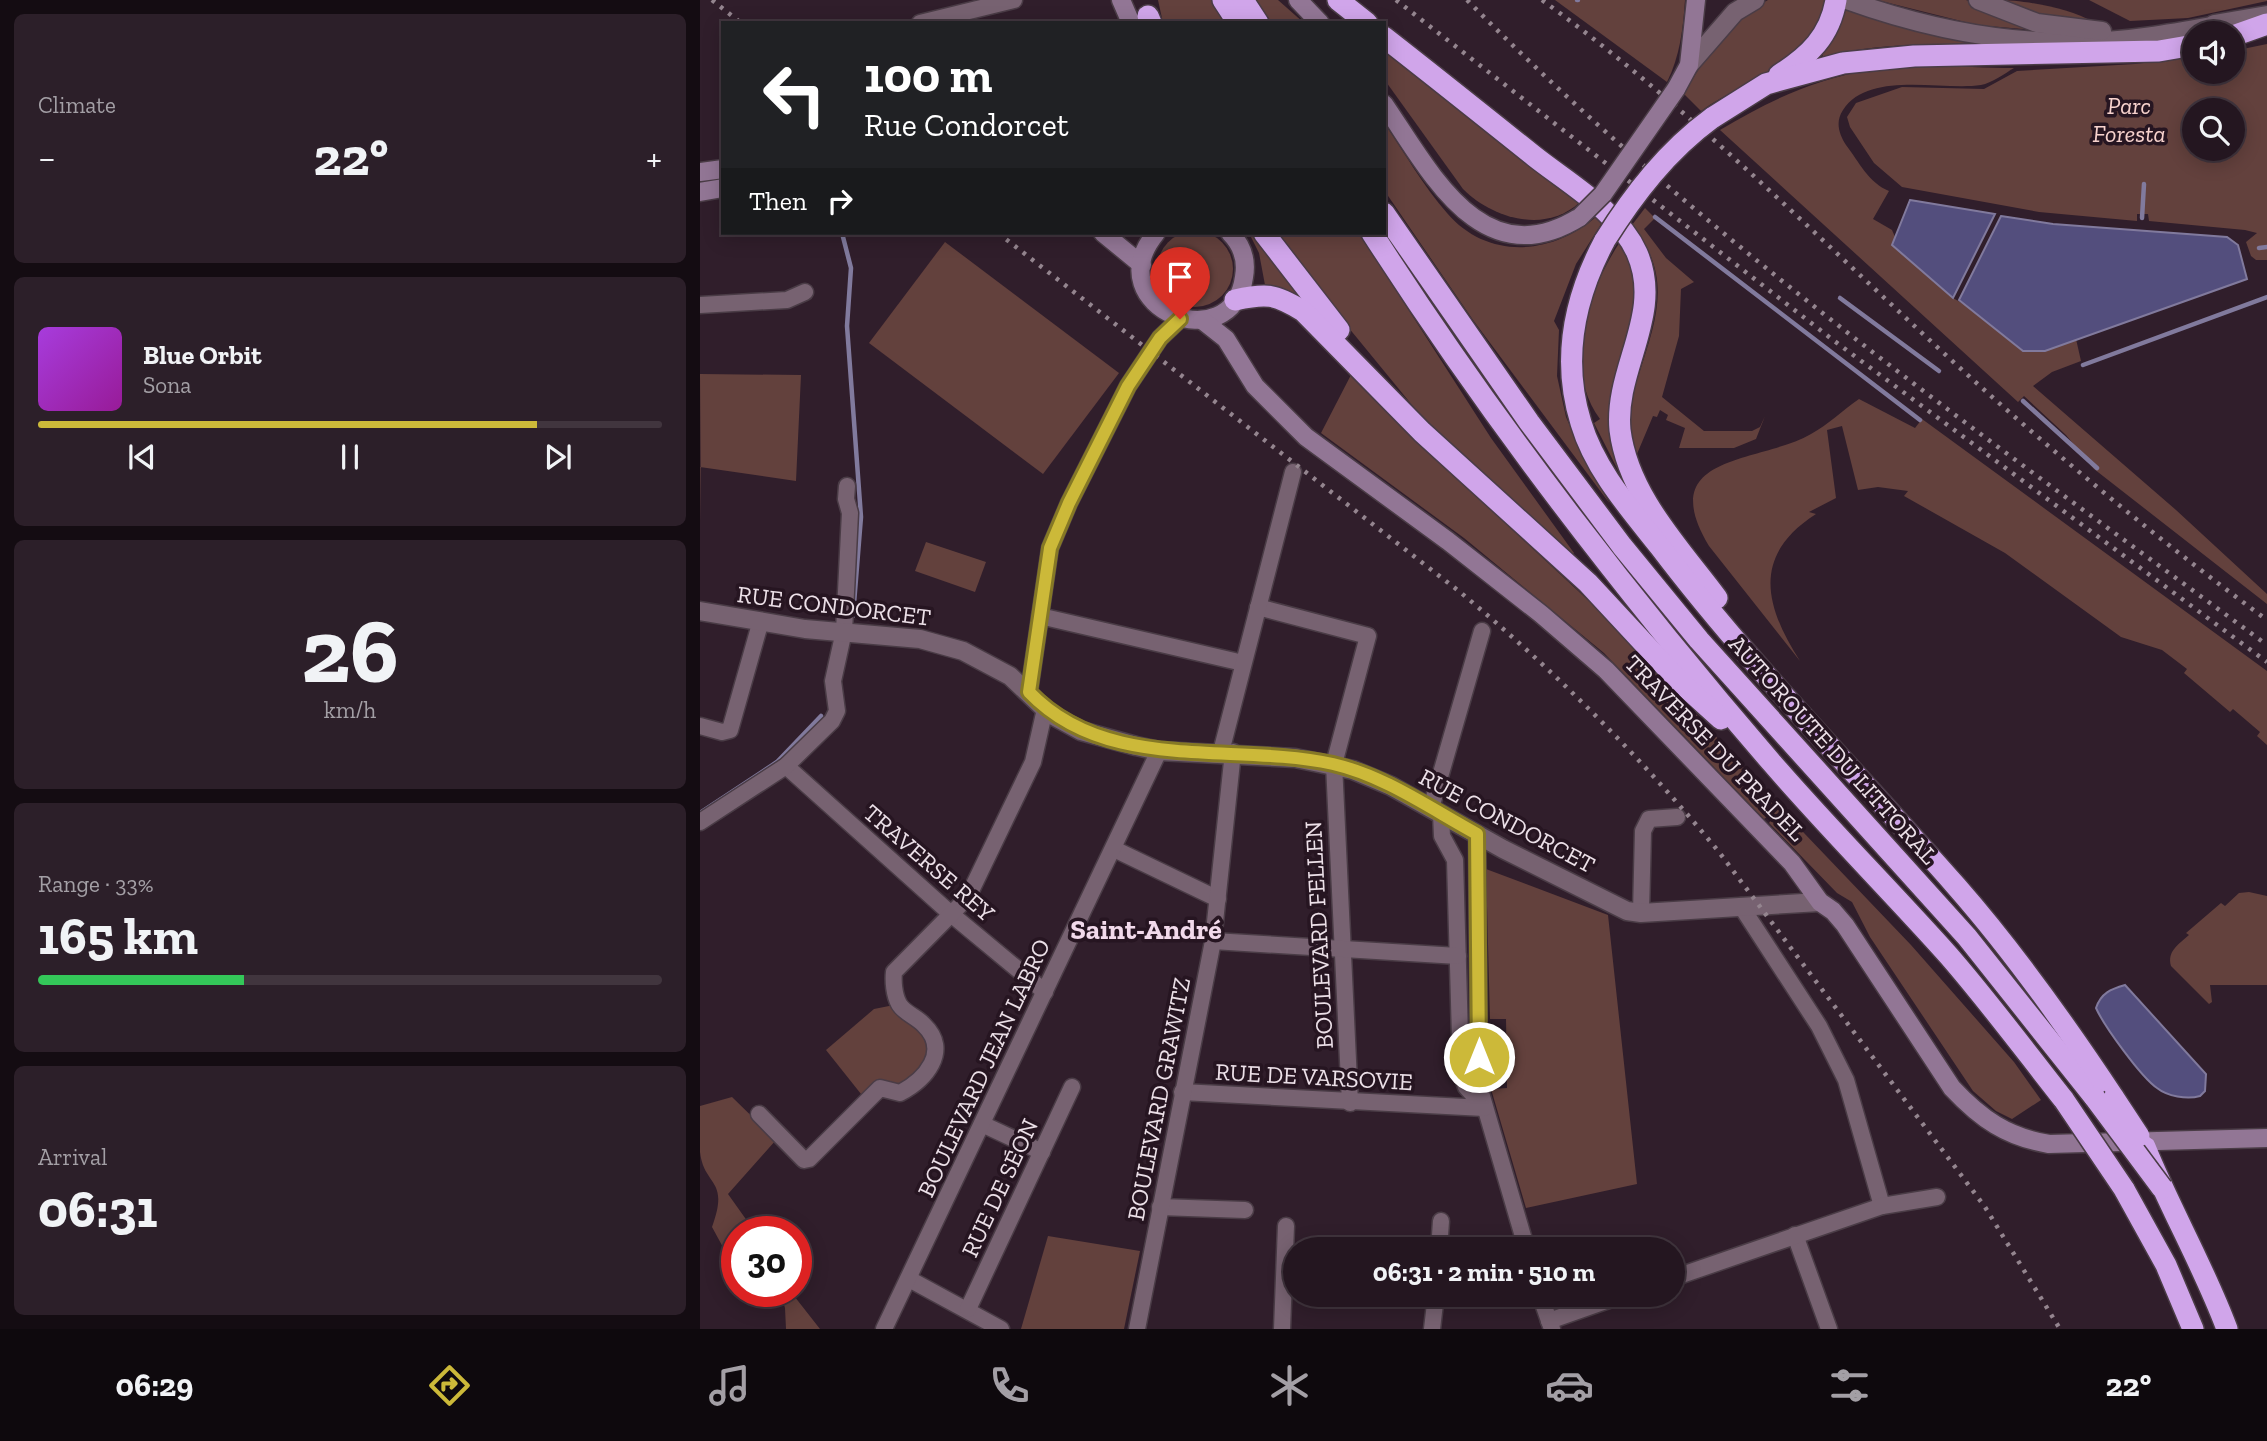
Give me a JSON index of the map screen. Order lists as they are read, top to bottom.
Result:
{
  "streets": {
    "highway": ["AUTOROUTE DU LITTORAL"],
    "main road": ["TRAVERSE DU PRADEL"],
    "street": [
      "RUE CONDORCET",
      "TRAVERSE REY",
      "BOULEVARD FELLEN",
      "BOULEVARD JEAN LABRO",
      "RUE DE VARSOVIE",
      "BOULEVARD GRAWITZ",
      "RUE DE SÉON"
    ]
  },
  "crossings": [
    ["RUE CONDORCET", "TRAVERSE DU PRADEL"],
    ["RUE CONDORCET", "BOULEVARD FELLEN"],
    ["RUE CONDORCET", "BOULEVARD JEAN LABRO"],
    ["RUE CONDORCET", "BOULEVARD GRAWITZ"],
    ["TRAVERSE REY", "BOULEVARD JEAN LABRO"],
    ["BOULEVARD FELLEN", "RUE DE VARSOVIE"],
    ["BOULEVARD FELLEN", "BOULEVARD GRAWITZ"],
    ["RUE DE VARSOVIE", "BOULEVARD GRAWITZ"]
  ],
  "districts": ["Saint-André"],
  "parks": ["Parc Foresta"],
  "page": {
    "tile": [
      "Climate",
      ["26", "km/h"],
      ["Range · 33%", "165 km"],
      ["Arrival", "06:31"]
    ],
    "turn": ["100 m", "Rue Condorcet"],
    "heat": ["−", "22°", "+"],
    "then": "Then",
    "song": ["Blue Orbit", "Sona"],
    "limit": "30",
    "trip": "06:31 · 2 min · 510 m",
    "tabs": ["06:29", "22°"]
  }
}
